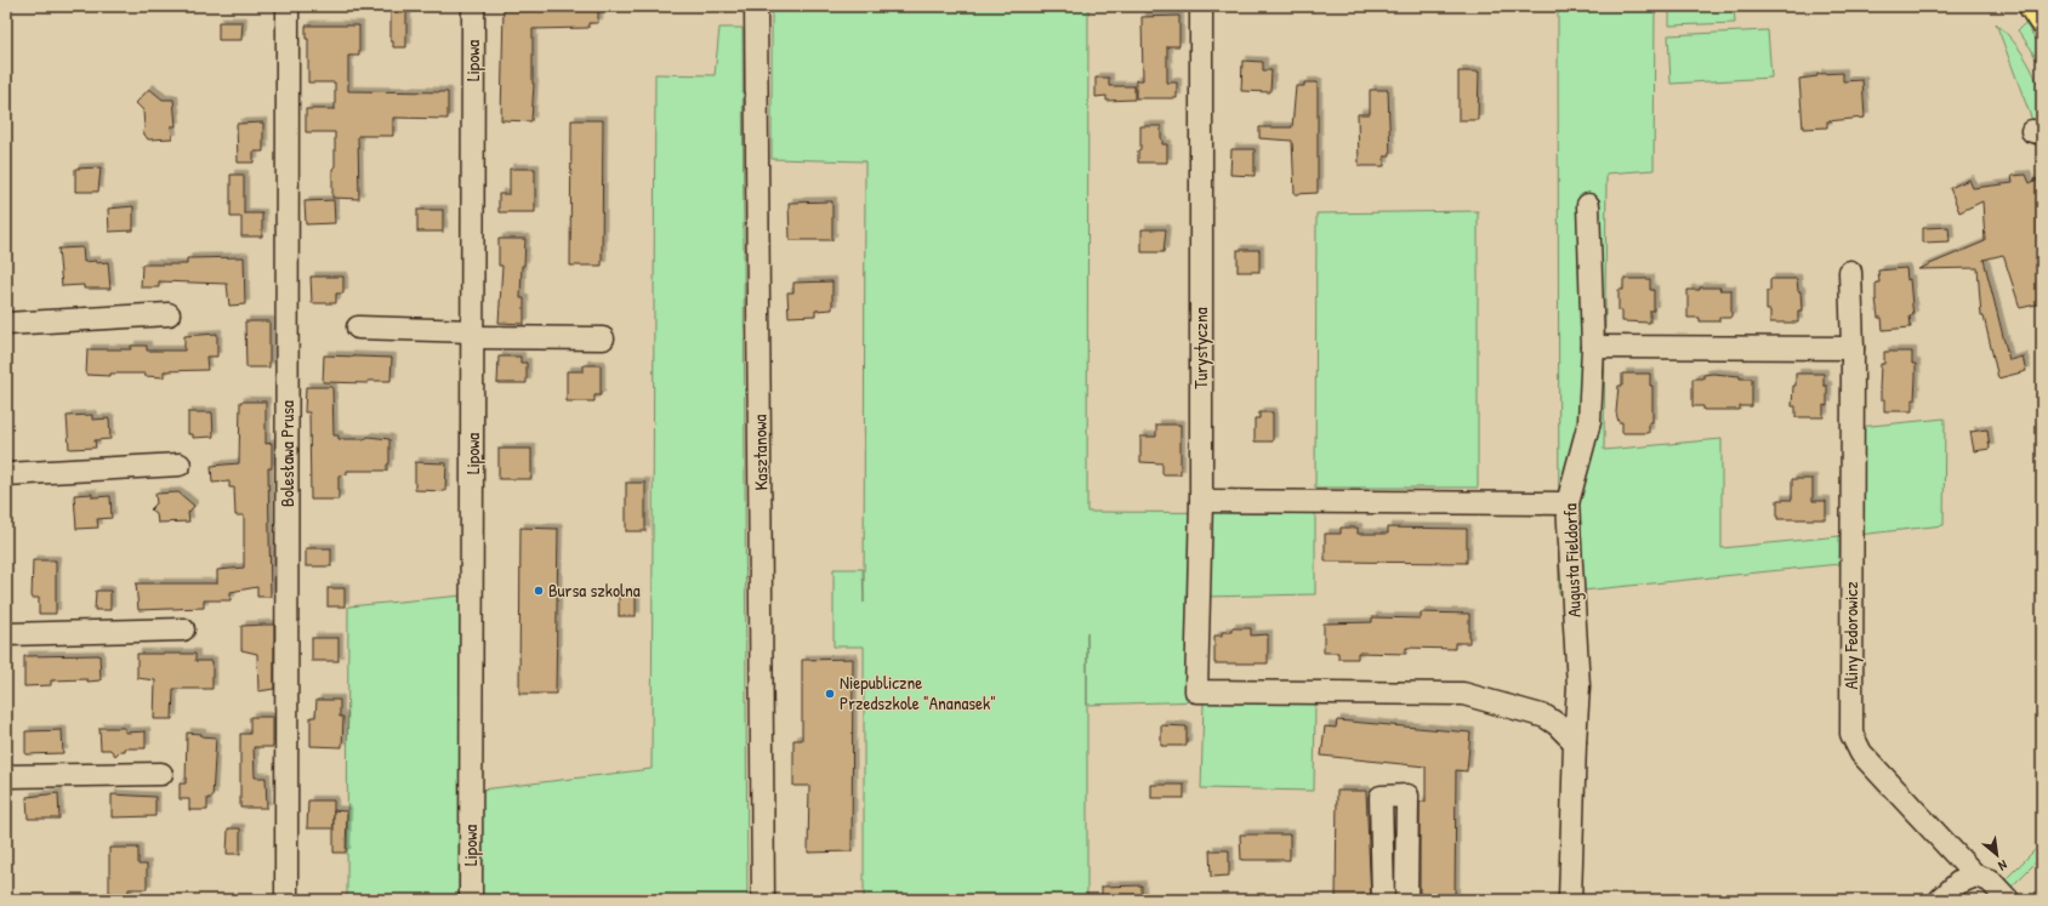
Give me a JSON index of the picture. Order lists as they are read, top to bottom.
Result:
{
  "streets": {
    "street": [
      "Lipowa",
      "Turystyczna",
      "Kasztanowa",
      "Bolesława Prusa",
      "Augusta Fieldorfa",
      "Aliny Fedorowicz"
    ]
  },
  "crossings": [
    ["Turystyczna", "Augusta Fieldorfa"]
  ],
  "places": ["Bursa szkolna", "Niepubliczne Przedszkole \"Ananasek\""],
  "north": "bottom right"
}
